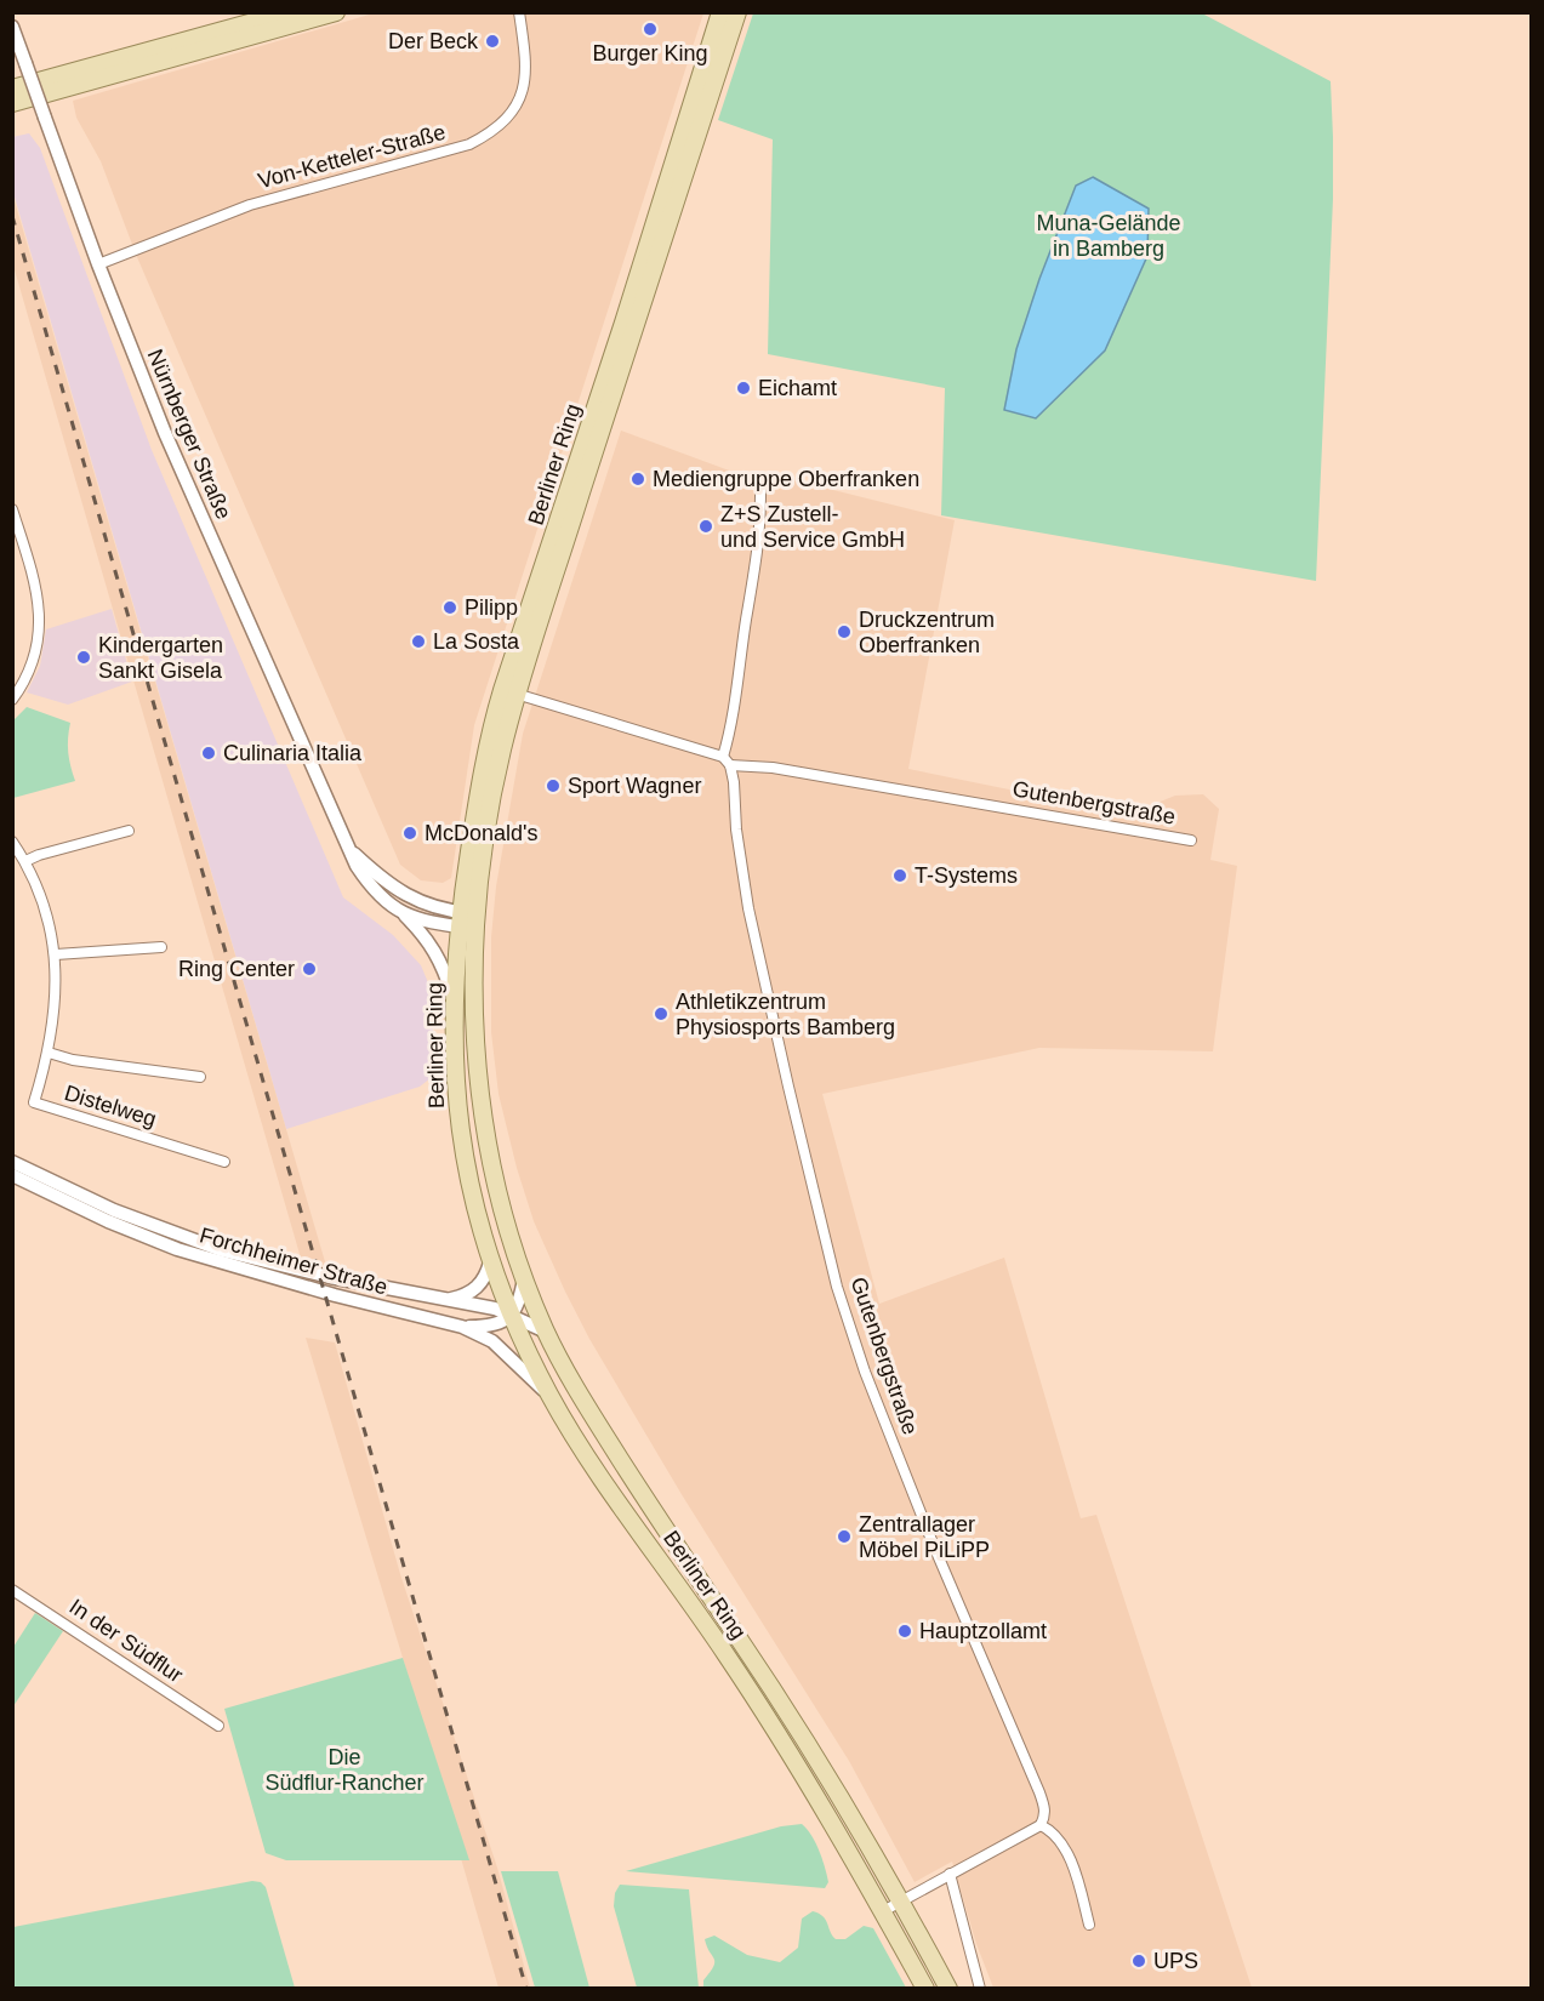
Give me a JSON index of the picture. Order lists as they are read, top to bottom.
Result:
{
  "streets": {
    "main road": ["Berliner Ring"],
    "street": [
      "Von-Ketteler-Straße",
      "Nürnberger Straße",
      "Gutenbergstraße",
      "Distelweg",
      "Forchheimer Straße",
      "In der Südflur"
    ]
  },
  "crossings": [
    ["Von-Ketteler-Straße", "Nürnberger Straße"],
    ["Nürnberger Straße", "Berliner Ring"],
    ["Berliner Ring", "Gutenbergstraße"],
    ["Berliner Ring", "Forchheimer Straße"]
  ],
  "parks": ["Muna-Gelände in Bamberg", "Die Südflur-Rancher"],
  "places": [
    "Burger King",
    "Der Beck",
    "Eichamt",
    "Mediengruppe Oberfranken",
    "Z+S Zustell- und Service GmbH",
    "Pilipp",
    "Druckzentrum Oberfranken",
    "La Sosta",
    "Kindergarten Sankt Gisela",
    "Culinaria Italia",
    "Sport Wagner",
    "McDonald's",
    "T-Systems",
    "Ring Center",
    "Athletikzentrum Physiosports Bamberg",
    "Zentrallager Möbel PiLiPP",
    "Hauptzollamt",
    "UPS"
  ]
}
